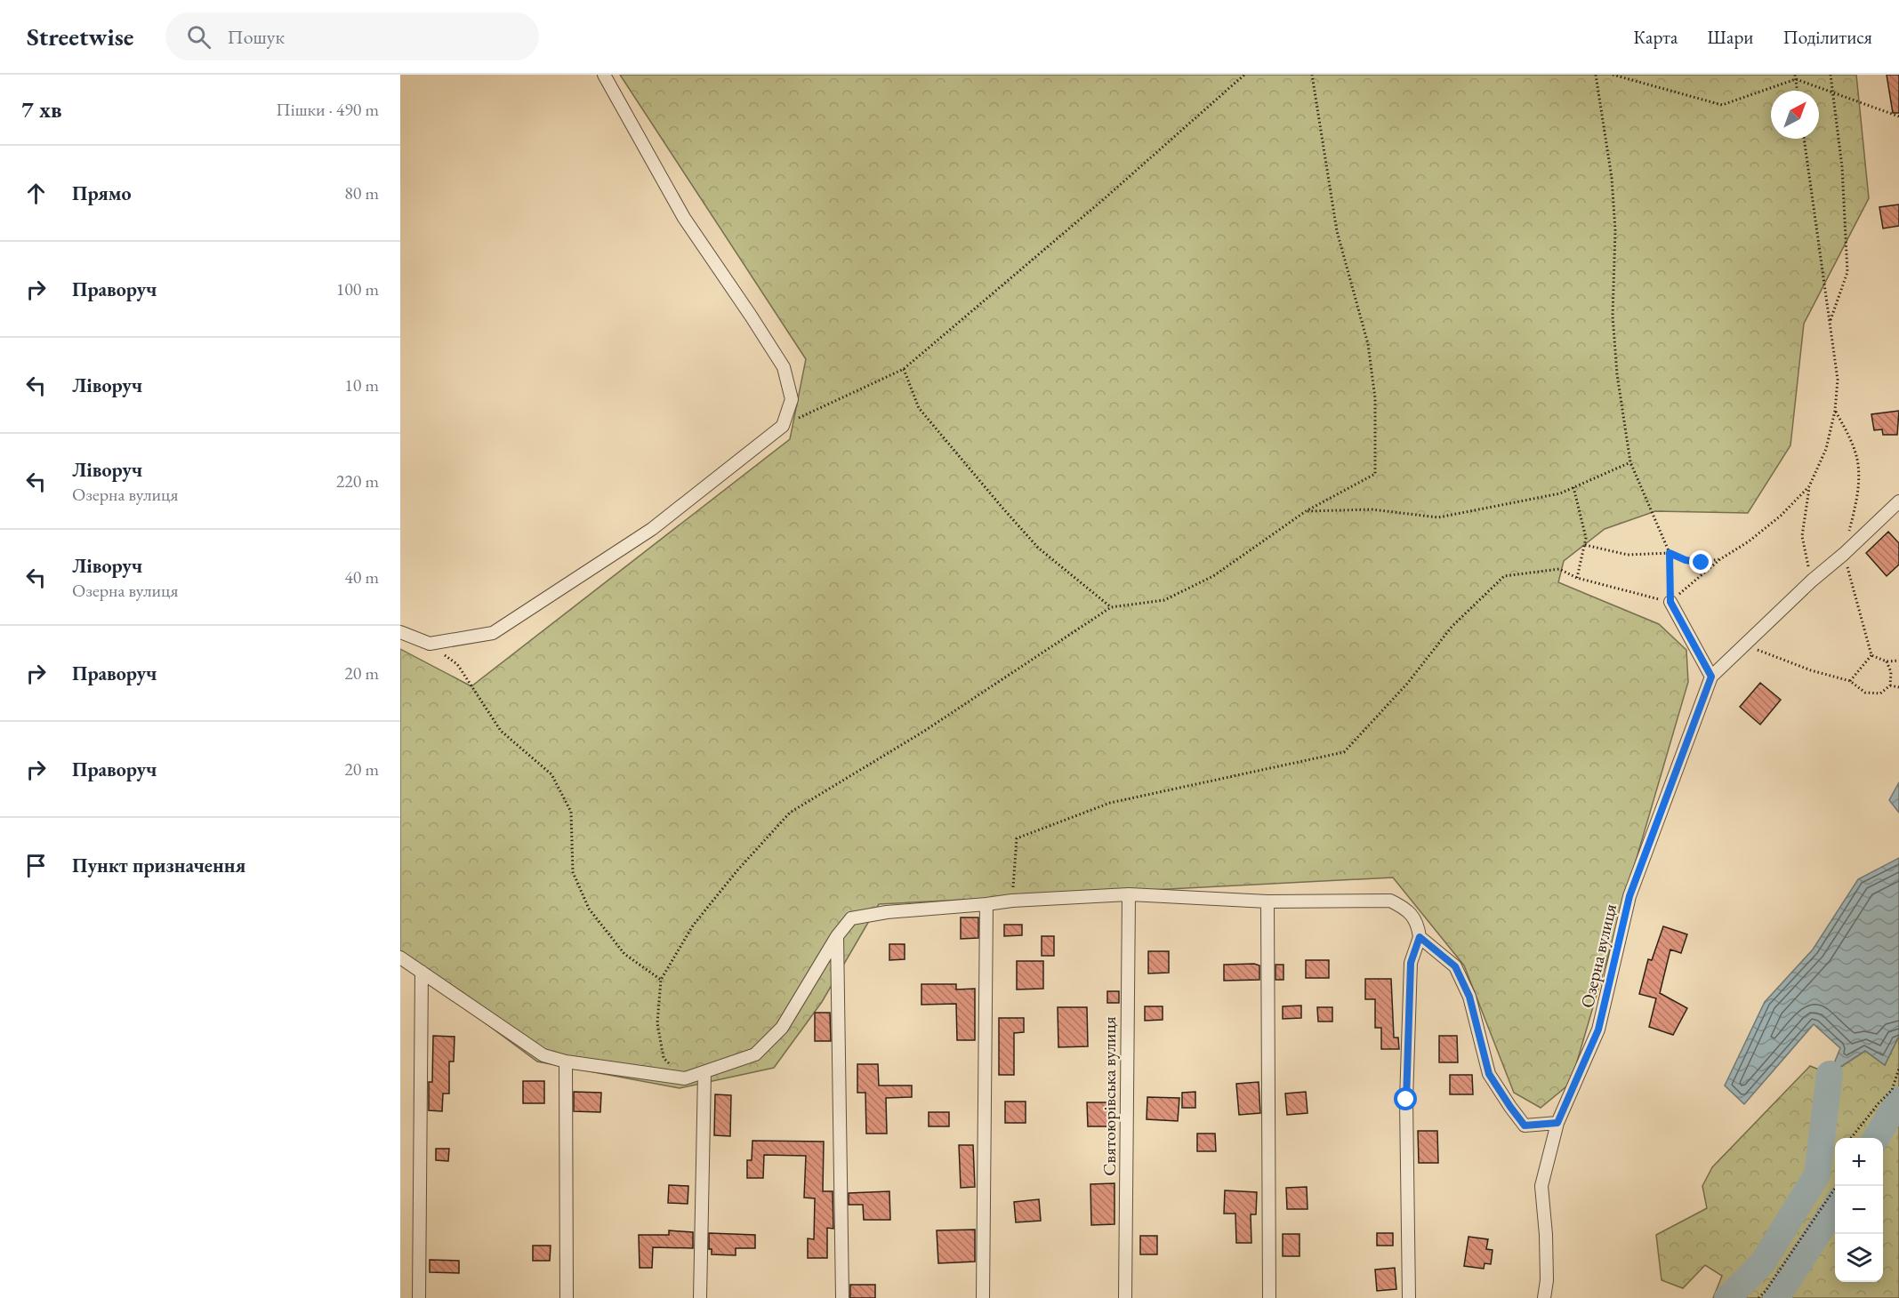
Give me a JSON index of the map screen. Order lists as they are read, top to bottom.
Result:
{
  "streets": {
    "street": ["Озерна вулиця", "Святоюрівська вулиця"]
  },
  "north": "top right",
  "page": {
    "header": "Streetwise",
    "search": "Пошук",
    "nav": ["Карта", "Шари", "Поділитися"],
    "heading": ["7 хв", "Пішки · 490 m"],
    "list": [
      ["Прямо", "80 m"],
      ["Праворуч", "100 m"],
      ["Ліворуч", "10 m"],
      ["Ліворуч", "Озерна вулиця", "220 m"],
      ["Ліворуч", "Озерна вулиця", "40 m"],
      ["Праворуч", "20 m"],
      ["Праворуч", "20 m"],
      "Пункт призначення"
    ],
    "map_buttons": ["+", "−"]
  }
}
